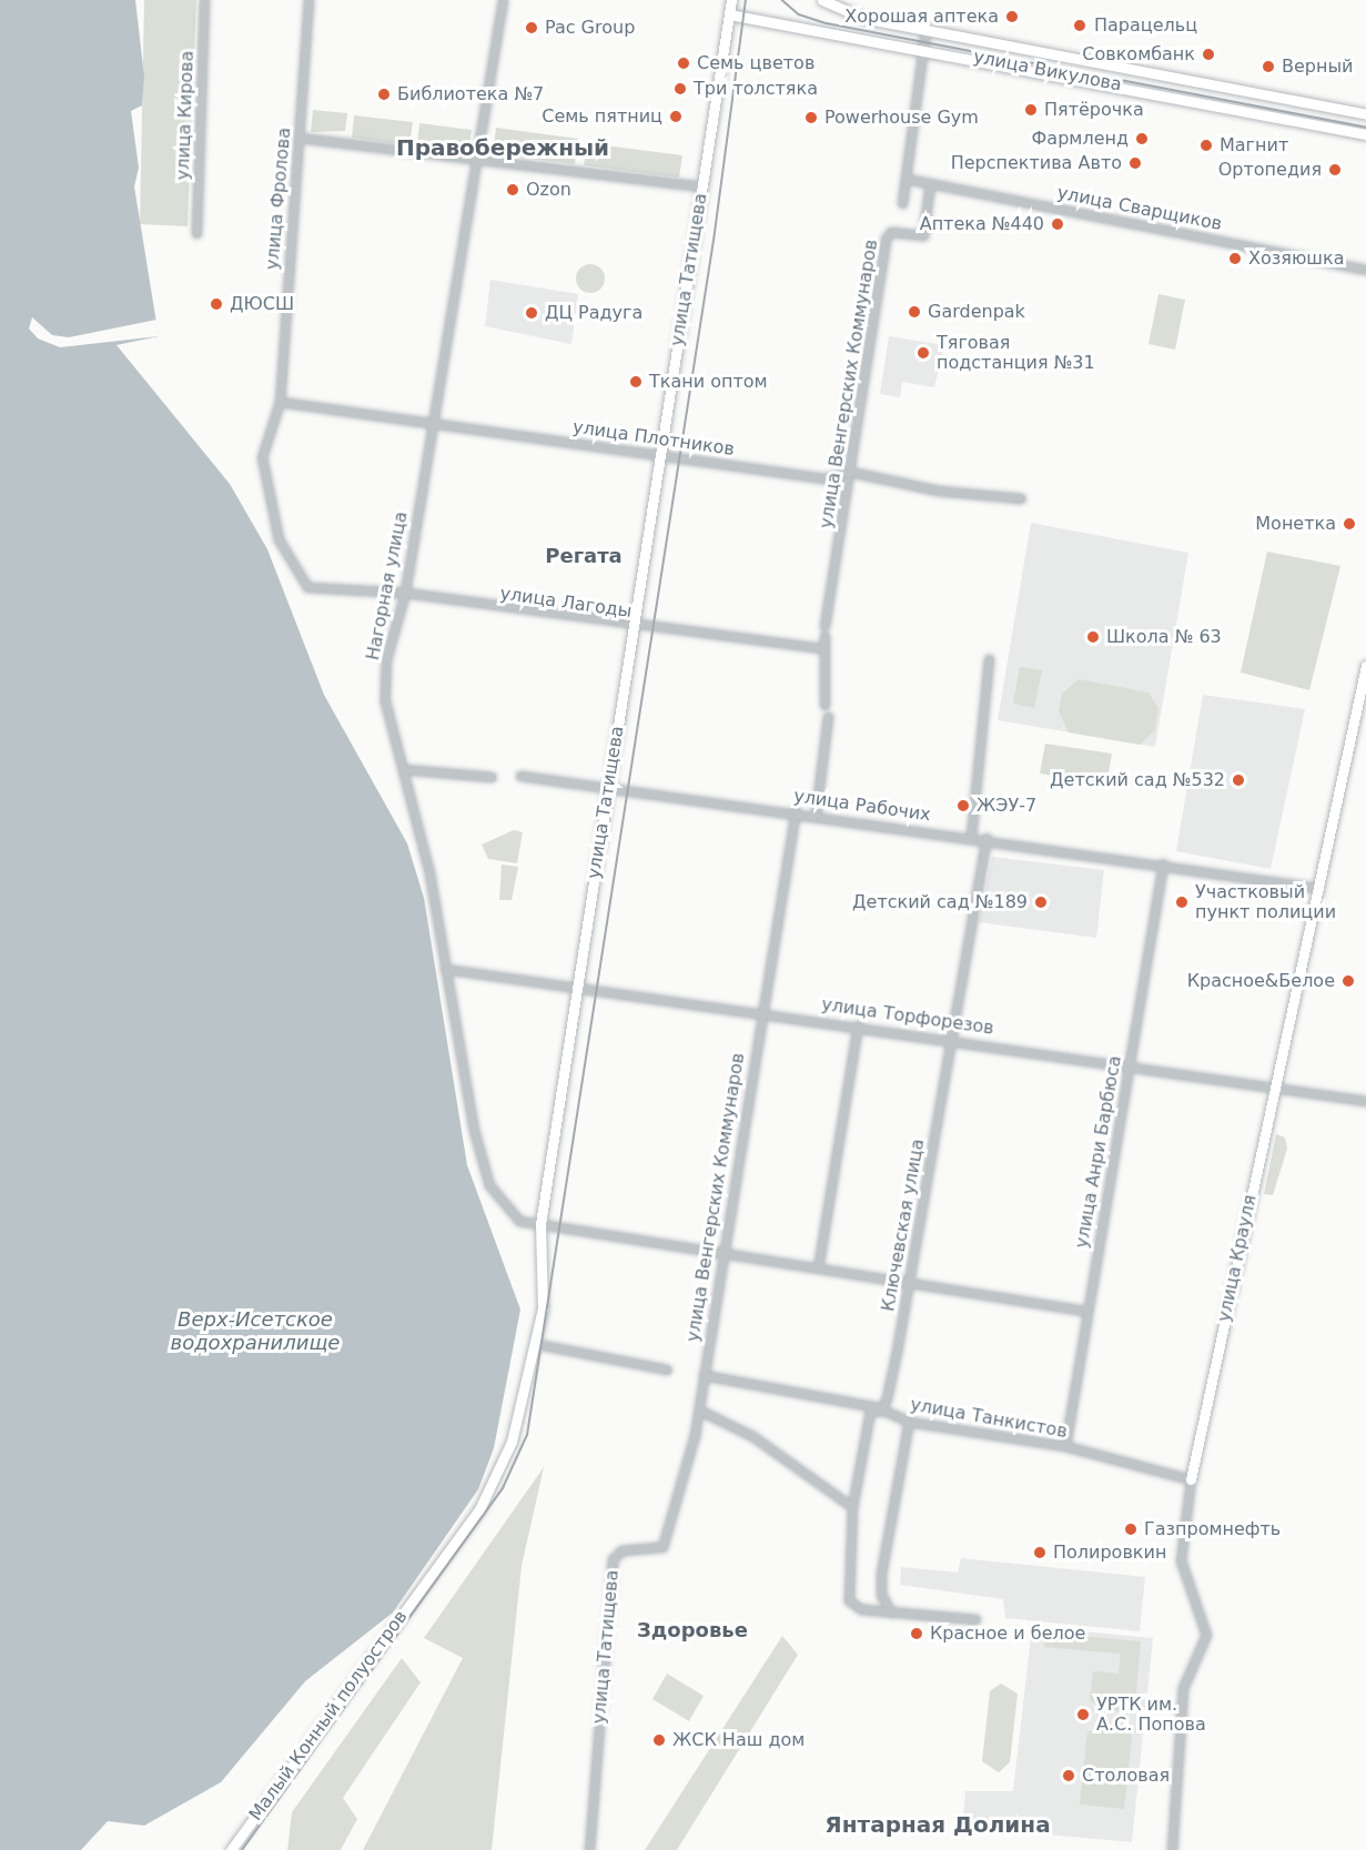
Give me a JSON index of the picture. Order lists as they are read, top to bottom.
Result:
{
  "streets": {
    "street": [
      "улица Викулова",
      "улица Кирова",
      "улица Фролова",
      "улица Сварщиков",
      "улица Татищева",
      "улица Венгерских Коммунаров",
      "улица Плотников",
      "Нагорная улица",
      "улица Лагоды",
      "улица Рабочих",
      "улица Торфорезов",
      "улица Анри Барбюса",
      "Ключевская улица",
      "улица Крауля",
      "улица Танкистов",
      "Малый Конный полуостров"
    ]
  },
  "crossings": [
    ["улица Викулова", "улица Татищева"],
    ["улица Фролова", "улица Плотников"],
    ["улица Фролова", "улица Лагоды"],
    ["улица Сварщиков", "улица Венгерских Коммунаров"],
    ["улица Татищева", "улица Венгерских Коммунаров"],
    ["улица Татищева", "улица Плотников"],
    ["улица Татищева", "Нагорная улица"],
    ["улица Татищева", "улица Лагоды"],
    ["улица Татищева", "улица Рабочих"],
    ["улица Татищева", "улица Торфорезов"],
    ["улица Татищева", "Малый Конный полуостров"],
    ["улица Венгерских Коммунаров", "улица Плотников"],
    ["улица Венгерских Коммунаров", "Нагорная улица"],
    ["улица Венгерских Коммунаров", "улица Лагоды"],
    ["улица Венгерских Коммунаров", "улица Рабочих"],
    ["улица Венгерских Коммунаров", "улица Торфорезов"],
    ["улица Венгерских Коммунаров", "улица Танкистов"],
    ["улица Плотников", "Нагорная улица"],
    ["Нагорная улица", "улица Лагоды"],
    ["Нагорная улица", "улица Торфорезов"],
    ["Нагорная улица", "улица Анри Барбюса"],
    ["Нагорная улица", "Ключевская улица"],
    ["улица Рабочих", "улица Анри Барбюса"],
    ["улица Рабочих", "Ключевская улица"],
    ["улица Рабочих", "улица Крауля"],
    ["улица Торфорезов", "улица Анри Барбюса"],
    ["улица Торфорезов", "Ключевская улица"],
    ["улица Торфорезов", "улица Крауля"],
    ["улица Анри Барбюса", "улица Танкистов"],
    ["Ключевская улица", "улица Танкистов"],
    ["улица Крауля", "улица Танкистов"]
  ],
  "districts": [
    "Правобережный",
    "Регата",
    "Здоровье",
    "Янтарная Долина"
  ],
  "water": ["Верх-Исетское водохранилище"],
  "places": [
    "Хорошая аптека",
    "Парацельц",
    "Pac Group",
    "Совкомбанк",
    "Семь цветов",
    "Верный",
    "Три толстяка",
    "Библиотека №7",
    "Пятёрочка",
    "Семь пятниц",
    "Powerhouse Gym",
    "Фармленд",
    "Магнит",
    "Перспектива Авто",
    "Ортопедия",
    "Ozon",
    "Аптека №440",
    "Хозяюшка",
    "ДЮСШ",
    "Gardenpak",
    "ДЦ Радуга",
    "Тяговая подстанция №31",
    "Ткани оптом",
    "Монетка",
    "Школа № 63",
    "Детский сад №532",
    "ЖЭУ-7",
    "Детский сад №189",
    "Участковый пункт полиции",
    "Красное&Белое",
    "Газпромнефть",
    "Полировкин",
    "Красное и белое",
    "УРТК им. А.С. Попова",
    "ЖСК Наш дом",
    "Столовая"
  ]
}
